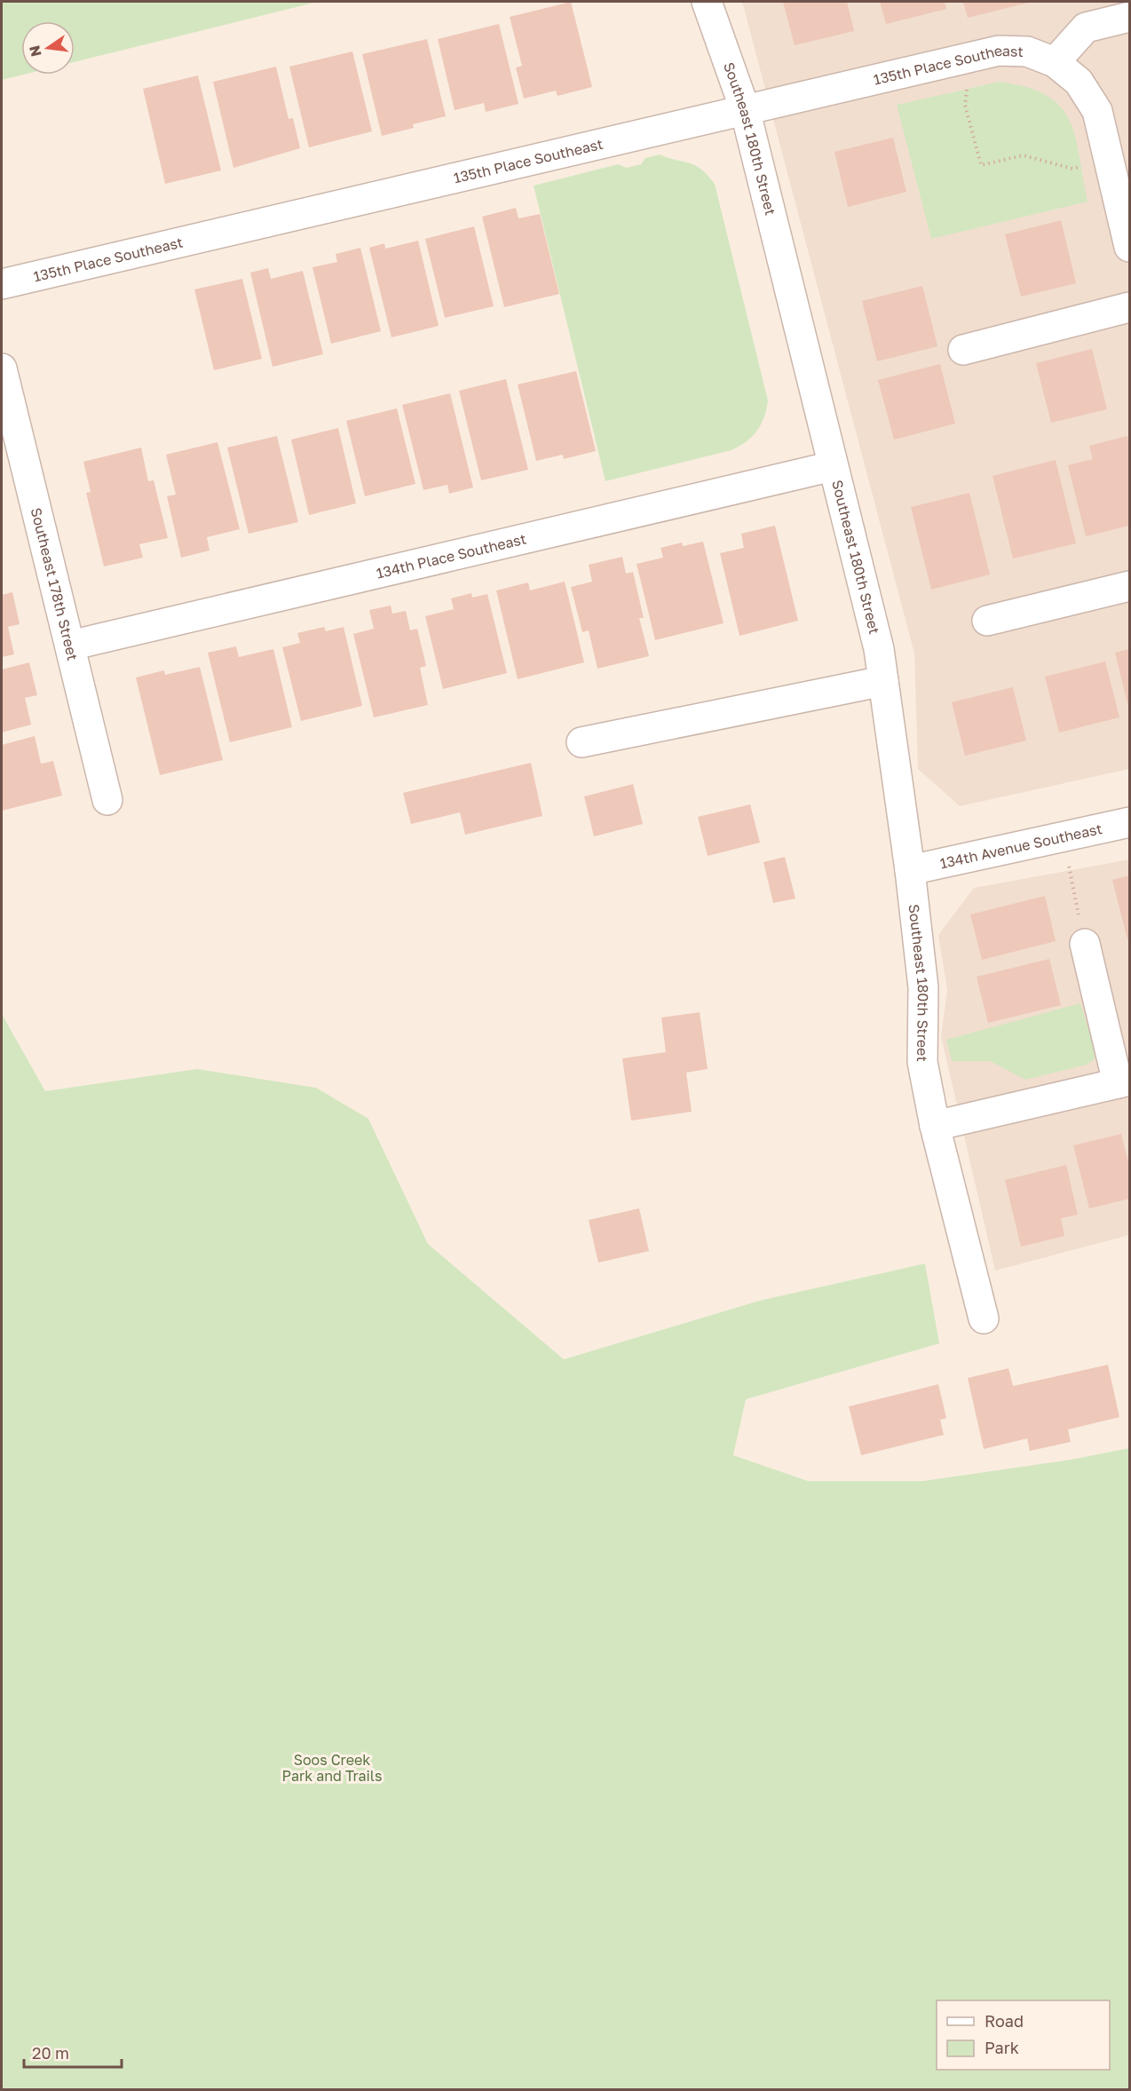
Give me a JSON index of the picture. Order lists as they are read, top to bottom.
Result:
{
  "streets": {
    "street": [
      "135th Place Southeast",
      "Southeast 180th Street",
      "134th Place Southeast",
      "Southeast 178th Street",
      "134th Avenue Southeast"
    ]
  },
  "crossings": [
    ["135th Place Southeast", "Southeast 180th Street"],
    ["Southeast 180th Street", "134th Place Southeast"],
    ["Southeast 180th Street", "134th Avenue Southeast"],
    ["134th Place Southeast", "Southeast 178th Street"]
  ],
  "parks": ["Soos Creek Park and Trails"],
  "legend": ["Road", "Park"],
  "scale_bar": "20 m",
  "north": "left"
}
